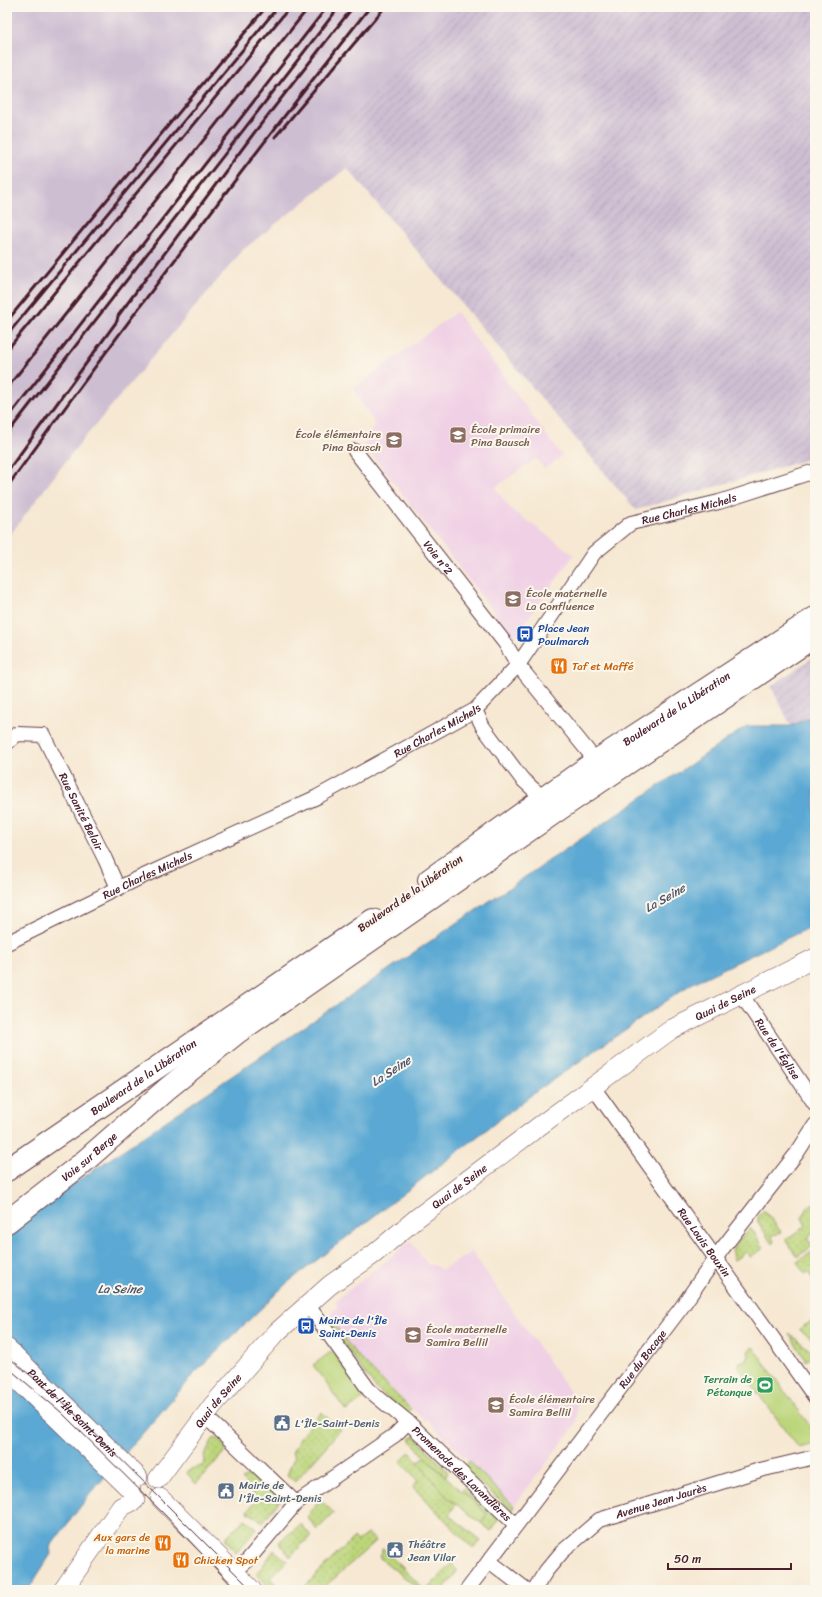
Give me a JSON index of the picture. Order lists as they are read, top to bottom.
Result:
{
  "streets": {
    "main road": ["Boulevard de la Libération", "Voie sur Berge"],
    "street": [
      "Rue Charles Michels",
      "Voie n°2",
      "Rue Sanité Belair",
      "Quai de Seine",
      "Rue de l'Église",
      "Rue Louis Bouxin",
      "Rue du Bocage",
      "Pont de l'Île Saint-Denis",
      "Promenade des Lavandières",
      "Avenue Jean Jaurès"
    ]
  },
  "crossings": [
    ["Rue Charles Michels", "Voie n°2"],
    ["Rue Charles Michels", "Rue Sanité Belair"],
    ["Boulevard de la Libération", "Voie sur Berge"],
    ["Quai de Seine", "Rue de l'Église"],
    ["Quai de Seine", "Rue Louis Bouxin"],
    ["Quai de Seine", "Pont de l'Île Saint-Denis"],
    ["Quai de Seine", "Promenade des Lavandières"],
    ["Rue Louis Bouxin", "Rue du Bocage"],
    ["Rue du Bocage", "Promenade des Lavandières"]
  ],
  "water": ["La Seine"],
  "places": {
    "school or university": [
      "École primaire Pina Bausch",
      "École élémentaire Pina Bausch",
      "École maternelle La Confluence",
      "École maternelle Samira Bellil",
      "École élémentaire Samira Bellil"
    ],
    "bus stop": ["Place Jean Poulmarch", "Mairie de l'Île Saint-Denis"],
    "restaurant": ["Taf et Maffé", "Aux gars de la marine", "Chicken Spot"],
    "sports": ["Terrain de Pétanque"],
    "public building": ["L'Île-Saint-Denis", "Mairie de l'Île-Saint-Denis", "Théâtre Jean Vilar"]
  },
  "scale_bar": "50 m"
}
